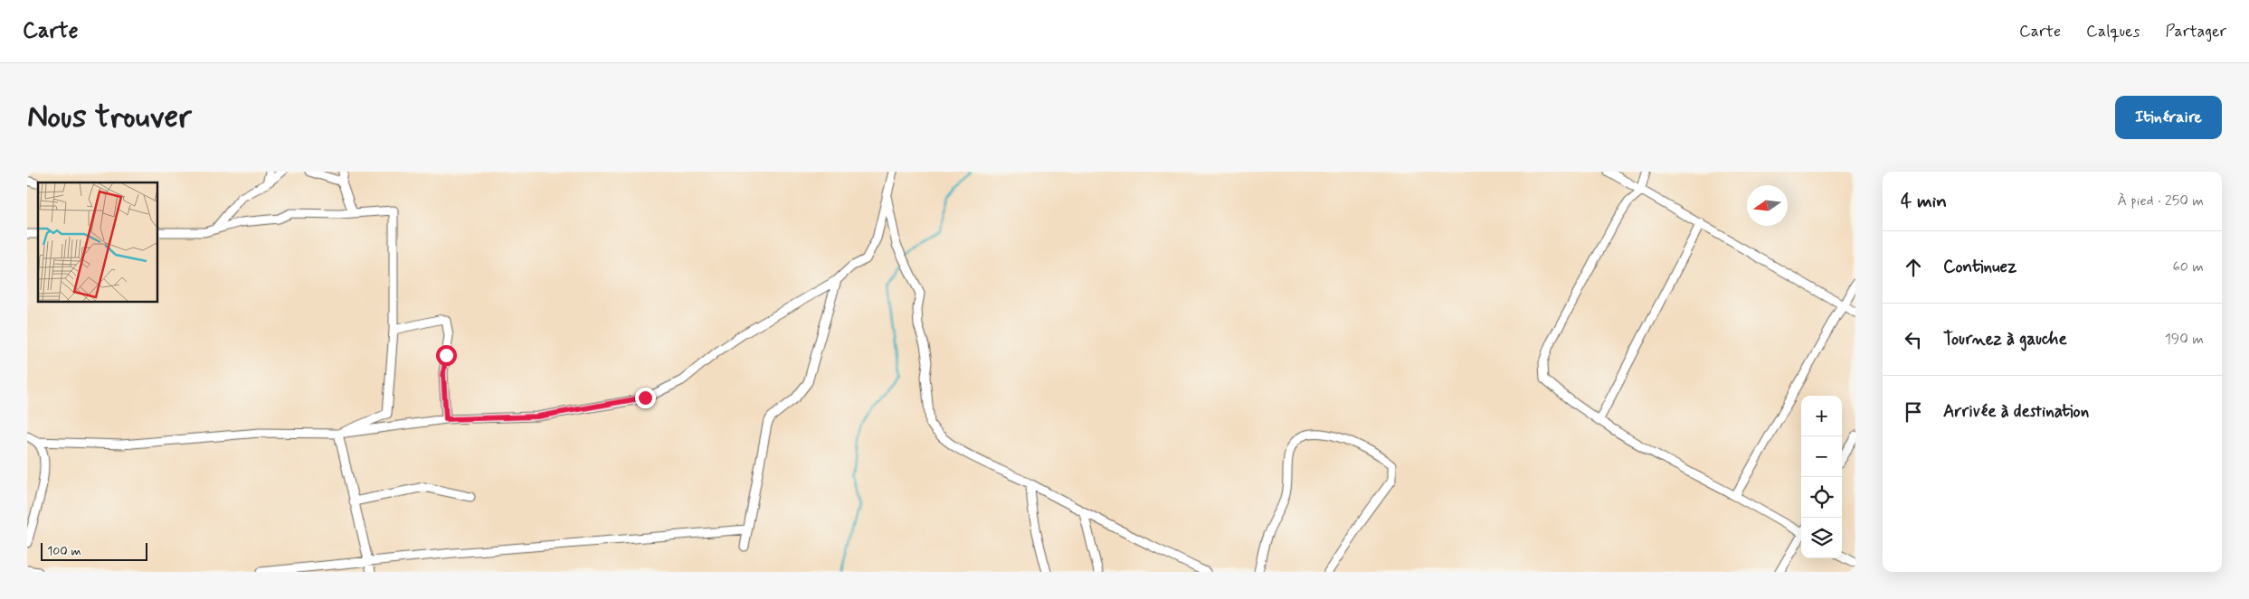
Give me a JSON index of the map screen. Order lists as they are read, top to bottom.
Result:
{
  "scale_bar": "100 m",
  "north": "left",
  "page": {
    "header": "Carte",
    "nav": ["Carte", "Calques", "Partager"],
    "buttons": "Itinéraire",
    "title": "Nous trouver",
    "heading": ["4 min", "À pied · 250 m"],
    "list": [
      ["Continuez", "60 m"],
      ["Tournez à gauche", "190 m"],
      "Arrivée à destination"
    ],
    "map_buttons": ["+", "−"],
    "scale": "100 m"
  }
}
